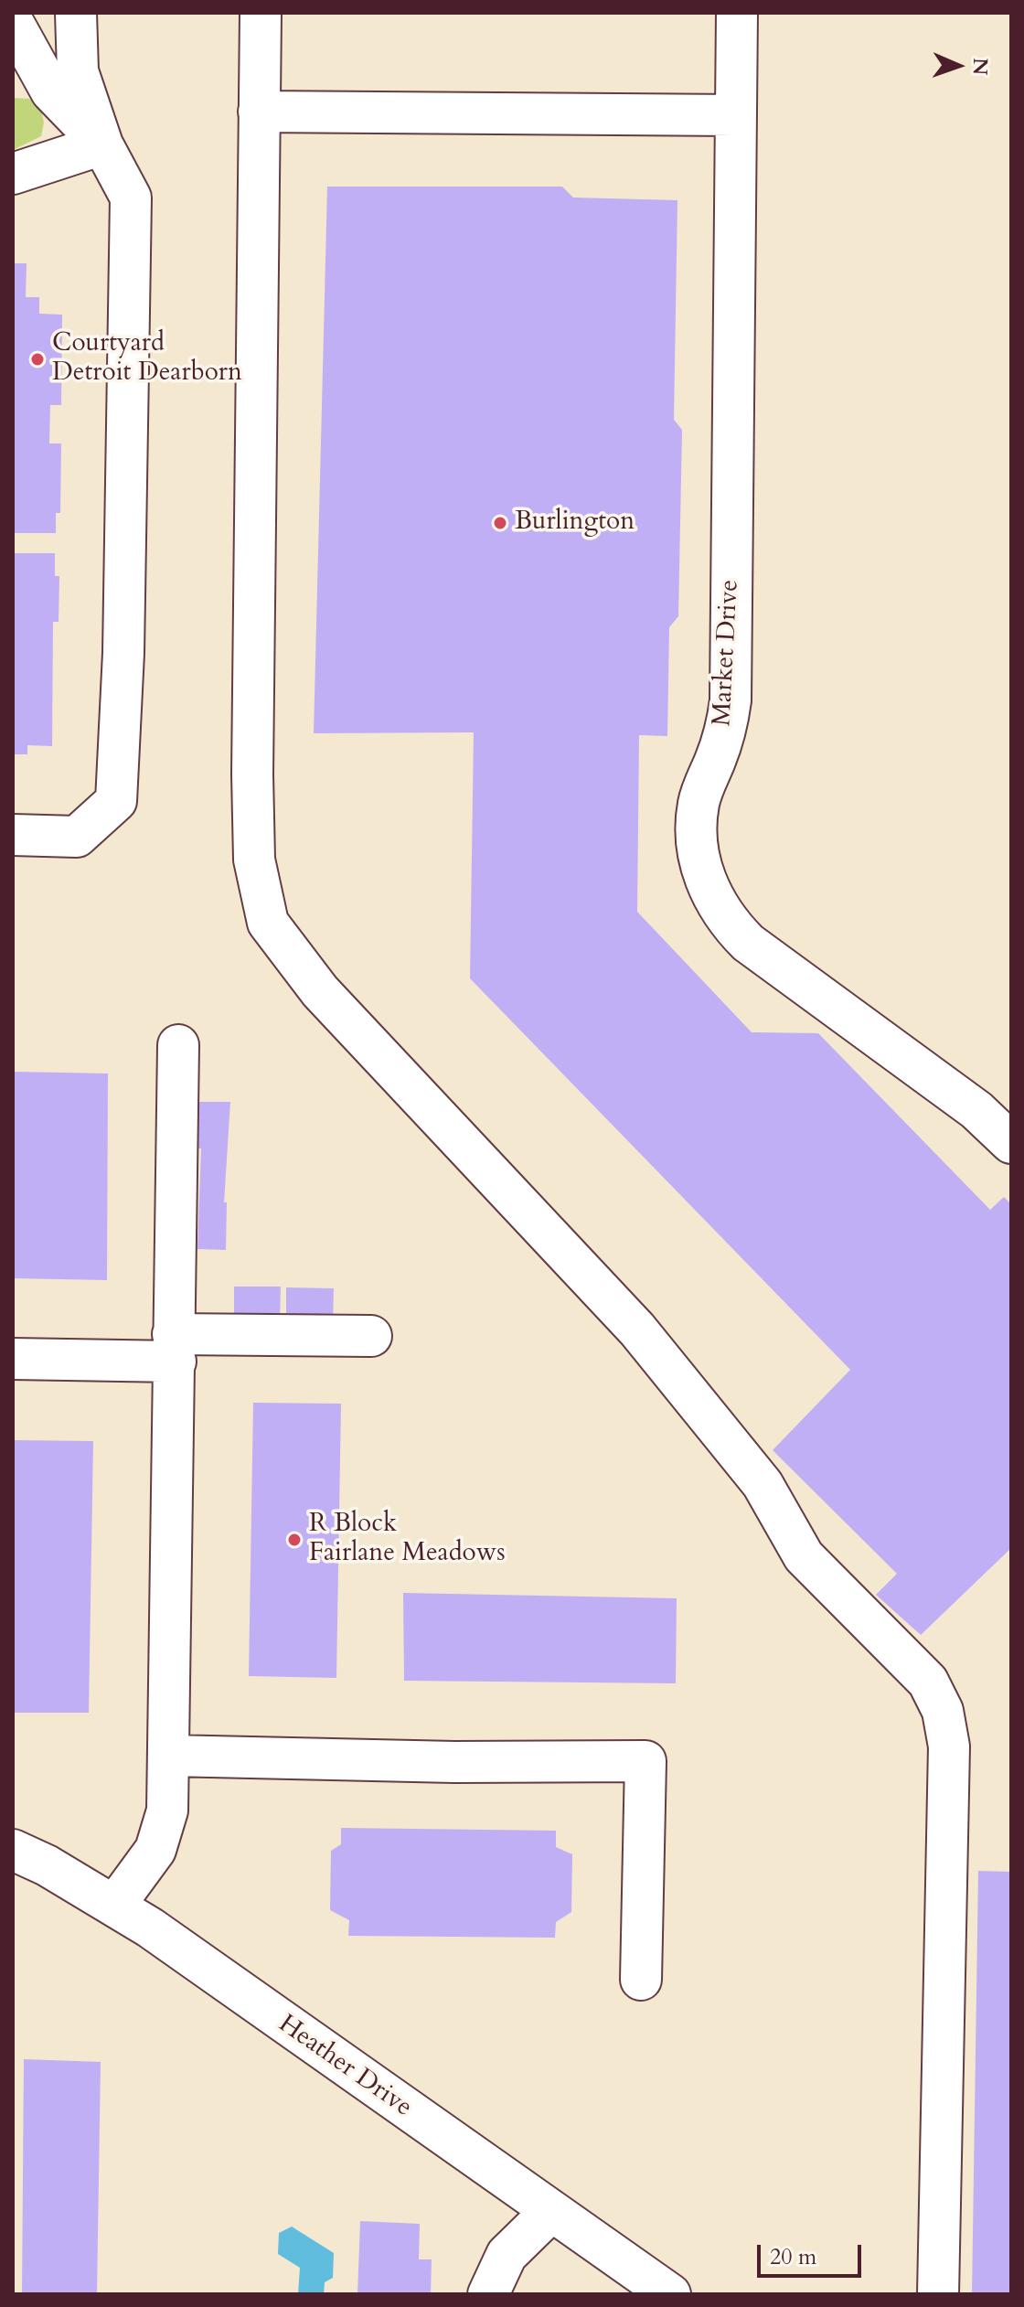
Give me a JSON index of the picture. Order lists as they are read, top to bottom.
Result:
{
  "streets": {
    "street": ["Market Drive", "Heather Drive"]
  },
  "places": ["Courtyard Detroit Dearborn", "Burlington", "R Block Fairlane Meadows"],
  "scale_bar": "20 m",
  "north": "right"
}
